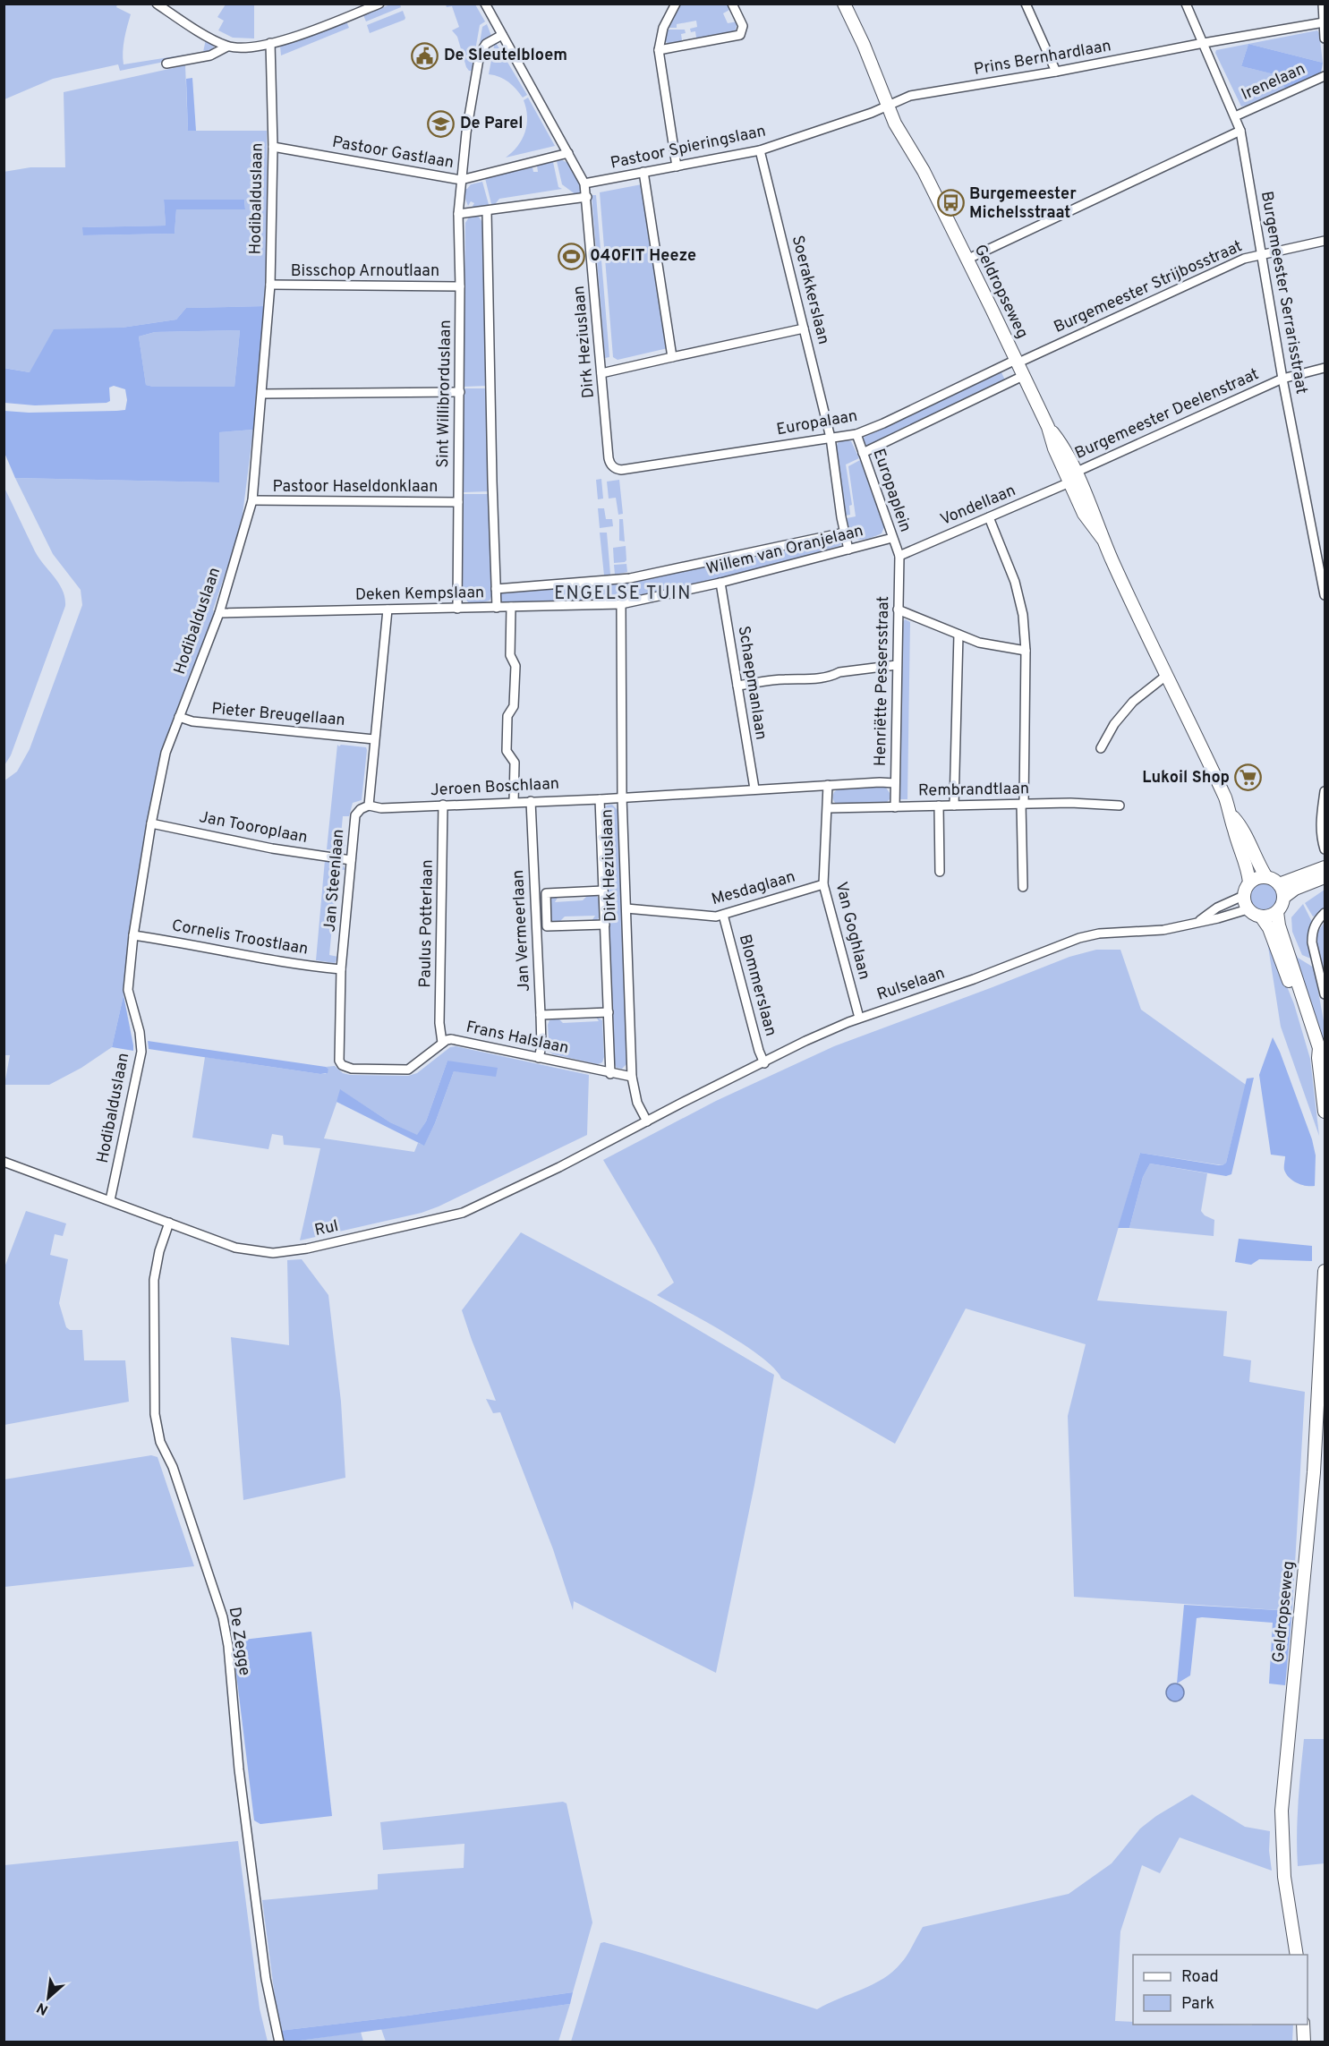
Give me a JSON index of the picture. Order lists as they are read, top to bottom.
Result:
{
  "streets": {
    "main road": ["Geldropseweg"],
    "street": [
      "Prins Bernhardlaan",
      "Irenelaan",
      "Pastoor Spieringslaan",
      "Pastoor Gastlaan",
      "Hodibalduslaan",
      "Bisschop Arnoutlaan",
      "Burgemeester Strijbosstraat",
      "Soerakkerslaan",
      "Burgemeester Serrarisstraat",
      "Dirk Heziuslaan",
      "Sint Willibrorduslaan",
      "Burgemeester Deelenstraat",
      "Europalaan",
      "Pastoor Haseldonklaan",
      "Europaplein",
      "Vondellaan",
      "Willem van Oranjelaan",
      "Deken Kempslaan",
      "Henriëtte Pessersstraat",
      "Schaepmanlaan",
      "Pieter Breugellaan",
      "Jeroen Boschlaan",
      "Rembrandtlaan",
      "Jan Tooroplaan",
      "Jan Steenlaan",
      "Mesdaglaan",
      "Paulus Potterlaan",
      "Jan Vermeerlaan",
      "Van Goghlaan",
      "Cornelis Troostlaan",
      "Rulselaan",
      "Blommerslaan",
      "Frans Halslaan",
      "Rul",
      "De Zegge"
    ]
  },
  "crossings": [
    ["Prins Bernhardlaan", "Pastoor Spieringslaan"],
    ["Prins Bernhardlaan", "Geldropseweg"],
    ["Prins Bernhardlaan", "Burgemeester Serrarisstraat"],
    ["Irenelaan", "Burgemeester Serrarisstraat"],
    ["Pastoor Spieringslaan", "Soerakkerslaan"],
    ["Pastoor Spieringslaan", "Geldropseweg"],
    ["Pastoor Spieringslaan", "Dirk Heziuslaan"],
    ["Pastoor Gastlaan", "Hodibalduslaan"],
    ["Pastoor Gastlaan", "Sint Willibrorduslaan"],
    ["Hodibalduslaan", "Bisschop Arnoutlaan"],
    ["Hodibalduslaan", "Pastoor Haseldonklaan"],
    ["Hodibalduslaan", "Deken Kempslaan"],
    ["Hodibalduslaan", "Pieter Breugellaan"],
    ["Hodibalduslaan", "Jan Tooroplaan"],
    ["Hodibalduslaan", "Cornelis Troostlaan"],
    ["Hodibalduslaan", "Rul"],
    ["Bisschop Arnoutlaan", "Sint Willibrorduslaan"],
    ["Burgemeester Strijbosstraat", "Geldropseweg"],
    ["Burgemeester Strijbosstraat", "Burgemeester Serrarisstraat"],
    ["Burgemeester Strijbosstraat", "Europalaan"],
    ["Soerakkerslaan", "Europalaan"],
    ["Geldropseweg", "Burgemeester Deelenstraat"],
    ["Geldropseweg", "Europalaan"],
    ["Geldropseweg", "Vondellaan"],
    ["Geldropseweg", "Rulselaan"],
    ["Burgemeester Serrarisstraat", "Burgemeester Deelenstraat"],
    ["Dirk Heziuslaan", "Europalaan"],
    ["Dirk Heziuslaan", "Willem van Oranjelaan"],
    ["Dirk Heziuslaan", "Deken Kempslaan"],
    ["Dirk Heziuslaan", "Jeroen Boschlaan"],
    ["Dirk Heziuslaan", "Rembrandtlaan"],
    ["Dirk Heziuslaan", "Mesdaglaan"],
    ["Dirk Heziuslaan", "Rulselaan"],
    ["Dirk Heziuslaan", "Frans Halslaan"],
    ["Dirk Heziuslaan", "Rul"],
    ["Sint Willibrorduslaan", "Pastoor Haseldonklaan"],
    ["Sint Willibrorduslaan", "Deken Kempslaan"],
    ["Burgemeester Deelenstraat", "Vondellaan"],
    ["Europalaan", "Europaplein"],
    ["Europaplein", "Vondellaan"],
    ["Europaplein", "Willem van Oranjelaan"],
    ["Europaplein", "Henriëtte Pessersstraat"],
    ["Vondellaan", "Henriëtte Pessersstraat"],
    ["Willem van Oranjelaan", "Deken Kempslaan"],
    ["Willem van Oranjelaan", "Schaepmanlaan"],
    ["Henriëtte Pessersstraat", "Rembrandtlaan"],
    ["Schaepmanlaan", "Rembrandtlaan"],
    ["Jeroen Boschlaan", "Rembrandtlaan"],
    ["Jeroen Boschlaan", "Jan Steenlaan"],
    ["Jeroen Boschlaan", "Paulus Potterlaan"],
    ["Jeroen Boschlaan", "Jan Vermeerlaan"],
    ["Rembrandtlaan", "Van Goghlaan"],
    ["Jan Tooroplaan", "Jan Steenlaan"],
    ["Jan Steenlaan", "Cornelis Troostlaan"],
    ["Jan Steenlaan", "Frans Halslaan"],
    ["Mesdaglaan", "Van Goghlaan"],
    ["Mesdaglaan", "Blommerslaan"],
    ["Paulus Potterlaan", "Frans Halslaan"],
    ["Jan Vermeerlaan", "Frans Halslaan"],
    ["Van Goghlaan", "Rulselaan"],
    ["Rulselaan", "Blommerslaan"],
    ["Rulselaan", "Rul"],
    ["Rul", "De Zegge"]
  ],
  "districts": ["ENGELSE TUIN"],
  "places": {
    "public building": ["De Sleutelbloem"],
    "school or university": ["De Parel"],
    "bus stop": ["Burgemeester Michelsstraat"],
    "sports": ["040FIT Heeze"],
    "supermarket": ["Lukoil Shop"]
  },
  "legend": ["Road", "Park"],
  "north": "bottom left"
}
